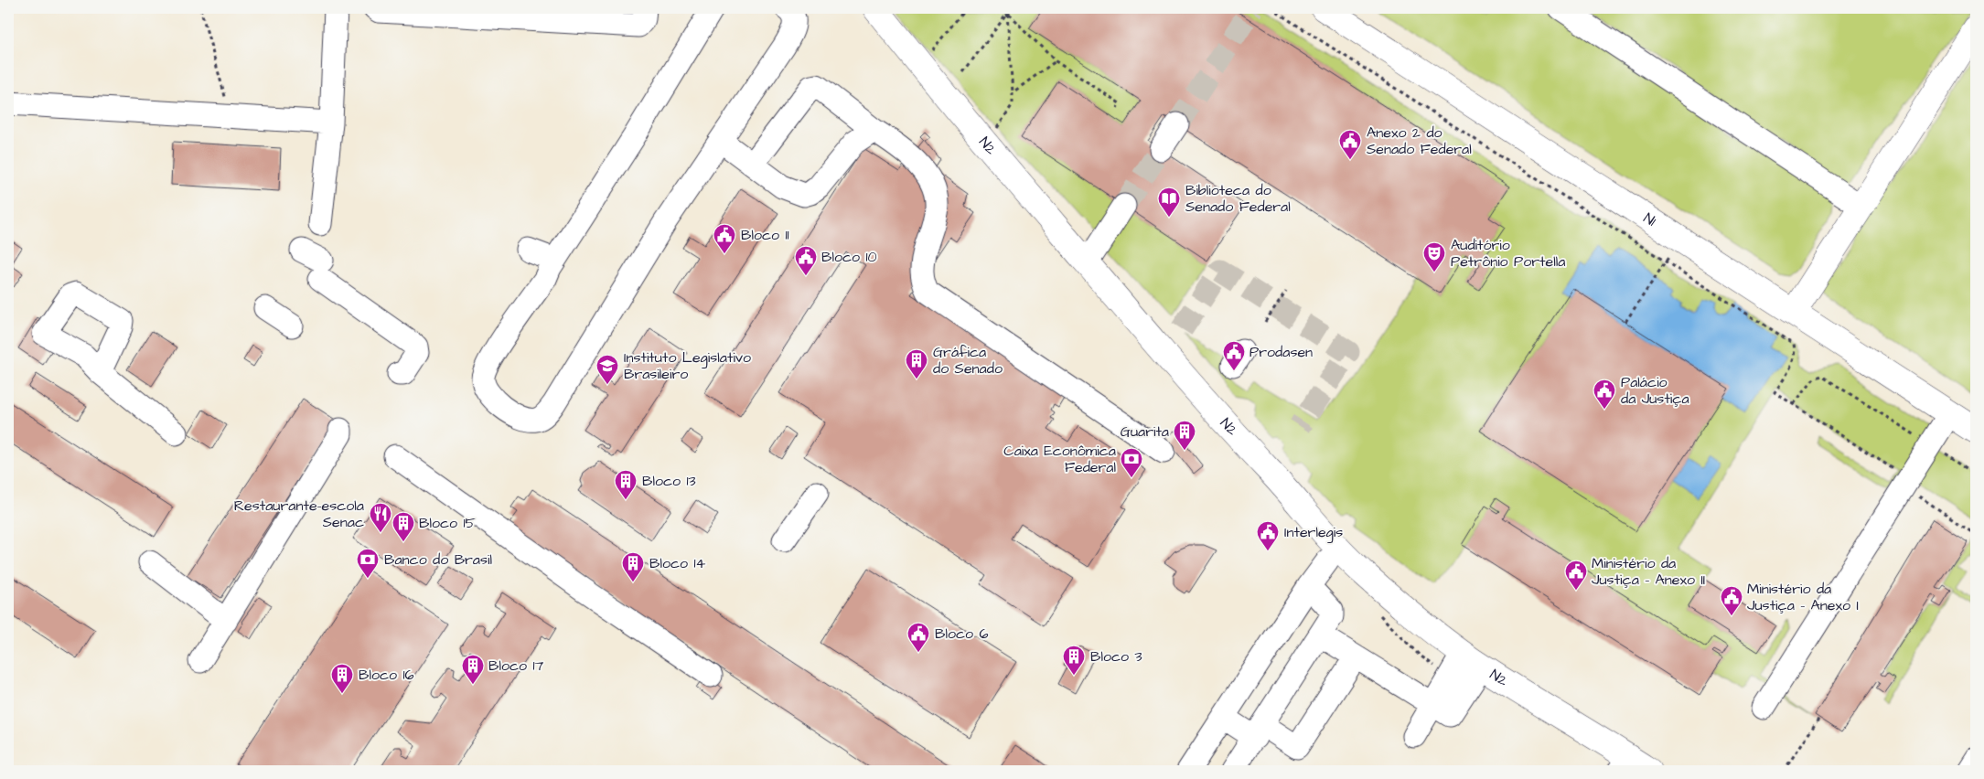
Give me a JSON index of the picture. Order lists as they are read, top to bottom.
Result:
{
  "streets": {
    "main road": ["N2", "N1"]
  },
  "places": {
    "public building": [
      "Anexo 2 do Senado Federal",
      "Bloco 11",
      "Bloco 10",
      "Prodasen",
      "Palácio da Justiça",
      "Interlegis",
      "Ministério da Justiça - Anexo II",
      "Ministério da Justiça - Anexo I",
      "Bloco 6"
    ],
    "library": ["Biblioteca do Senado Federal"],
    "theatre": ["Auditório Petrônio Portella"],
    "building": [
      "Gráfica do Senado",
      "Guarita",
      "Bloco 13",
      "Bloco 15",
      "Bloco 14",
      "Bloco 3",
      "Bloco 17",
      "Bloco 16"
    ],
    "school or university": ["Instituto Legislativo Brasileiro"],
    "bank": ["Caixa Econômica Federal", "Banco do Brasil"],
    "restaurant": ["Restaurante-escola Senac"]
  }
}
